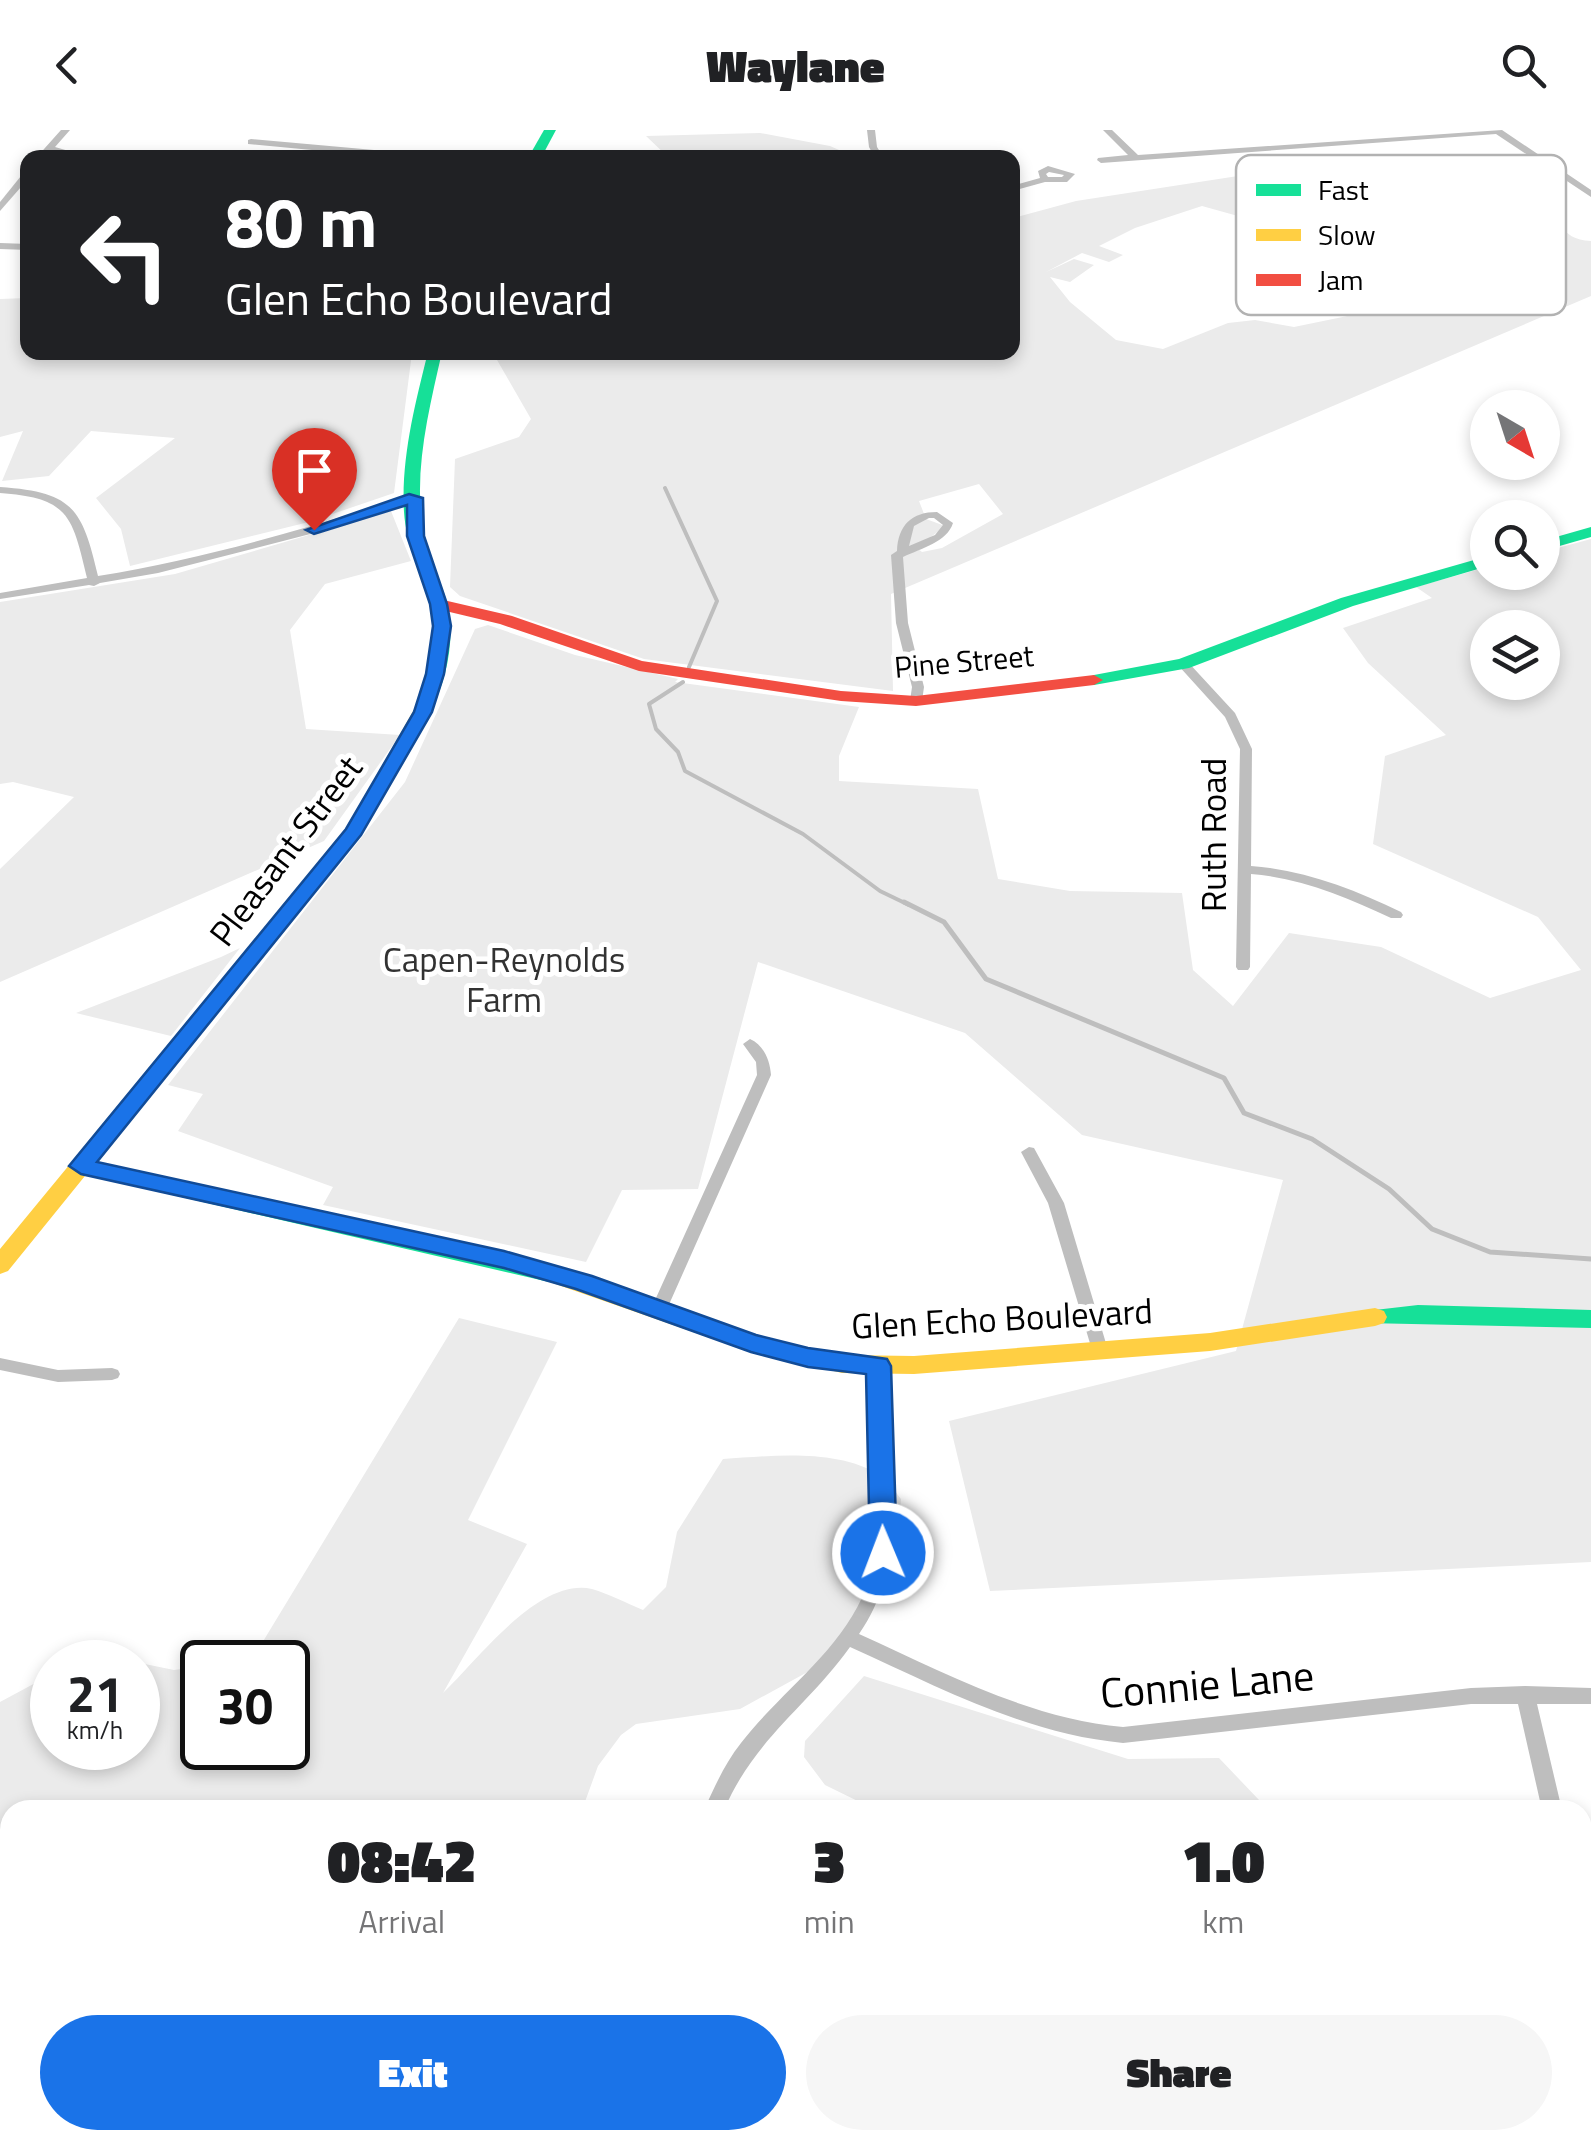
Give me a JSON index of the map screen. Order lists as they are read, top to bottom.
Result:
{
  "streets": {
    "street": [
      "Pine Street",
      "Ruth Road",
      "Pleasant Street",
      "Glen Echo Boulevard",
      "Connie Lane"
    ]
  },
  "crossings": [
    ["Pine Street", "Ruth Road"],
    ["Pine Street", "Pleasant Street"],
    ["Pleasant Street", "Glen Echo Boulevard"]
  ],
  "parks": ["Capen-Reynolds Farm"],
  "legend": ["Fast", "Slow", "Jam"],
  "north": "bottom right",
  "page": {
    "header": "Waylane",
    "turn": ["80 m", "Glen Echo Boulevard"],
    "speed": "21 km/h",
    "limit": "30",
    "eta": [
      "08:42",
      "Arrival",
      "3",
      "min",
      "1.0",
      "km"
    ],
    "buttons": ["Exit", "Share"]
  }
}
